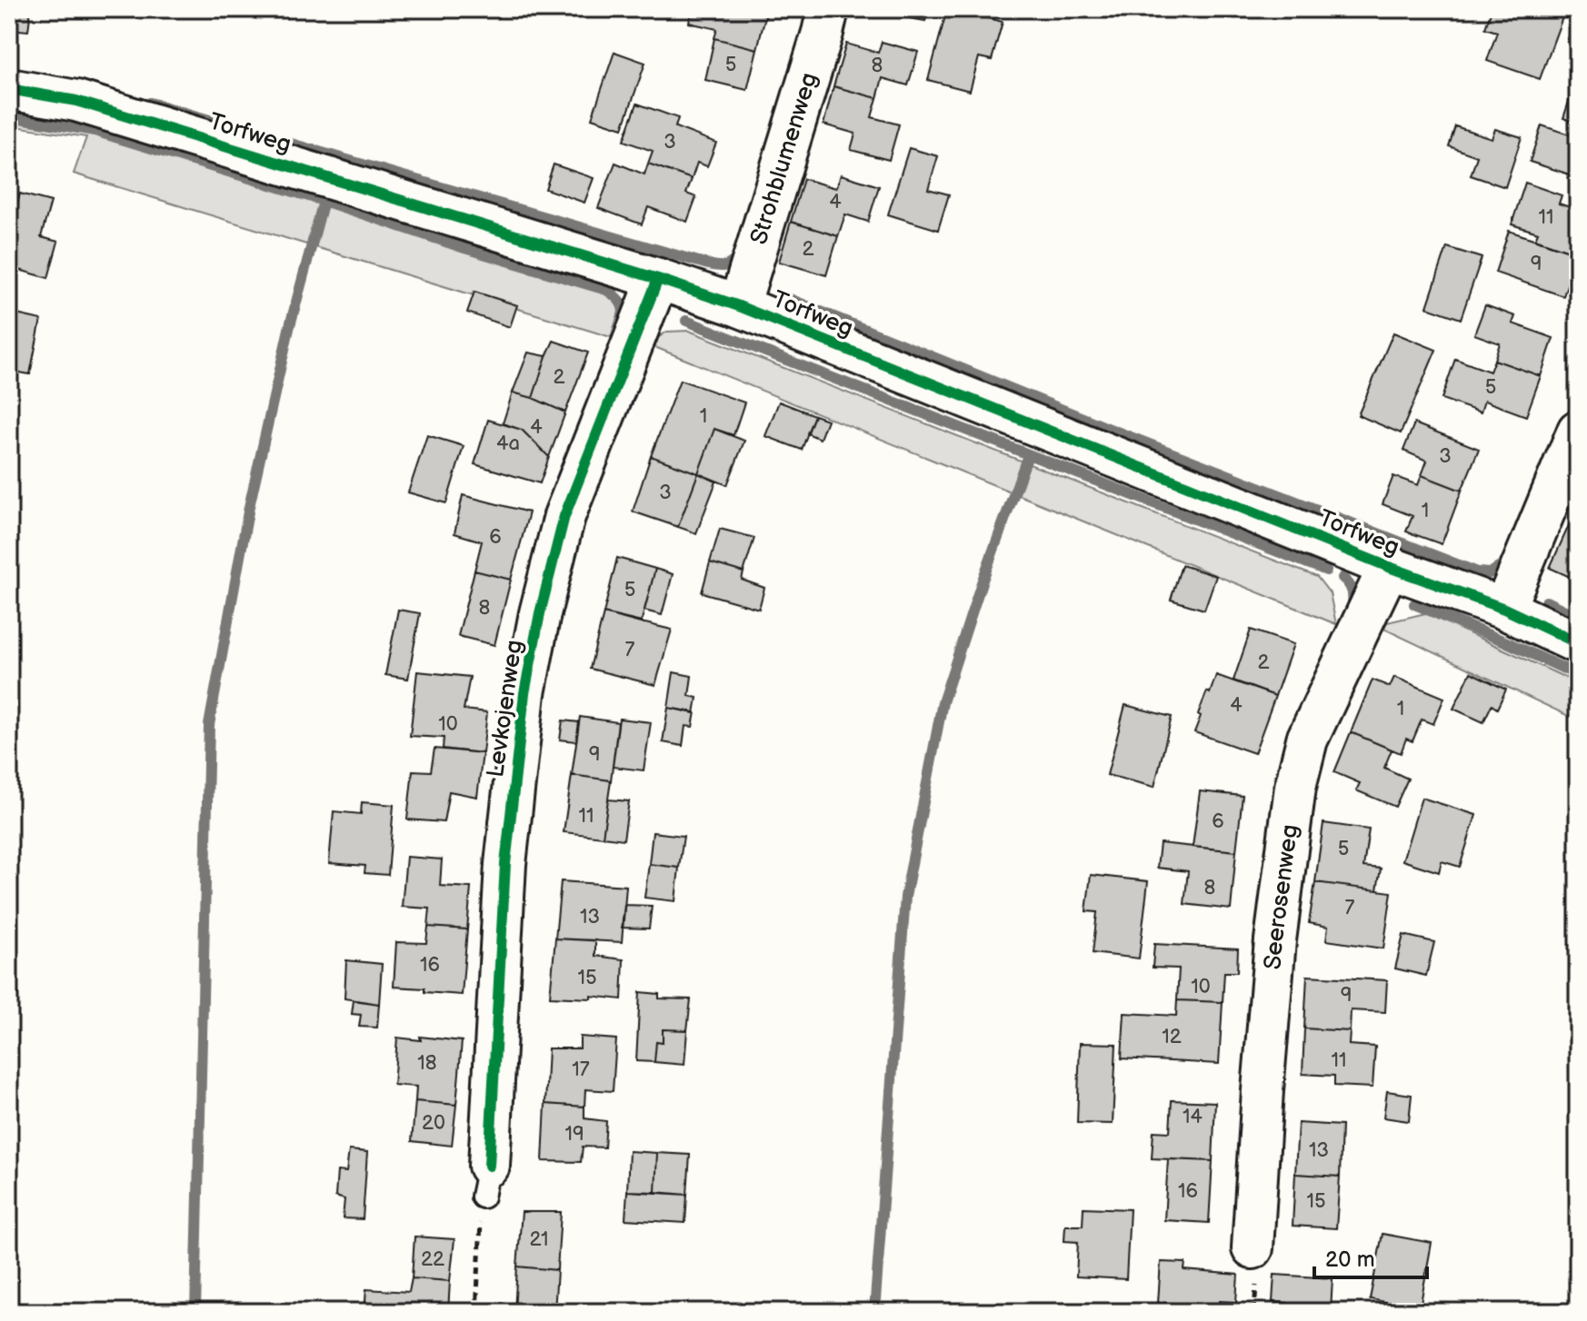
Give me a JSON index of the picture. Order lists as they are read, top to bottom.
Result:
{
  "streets": {
    "street": [
      "Torfweg",
      "Strohblumenweg",
      "Levkojenweg",
      "Seerosenweg"
    ]
  },
  "crossings": [
    ["Torfweg", "Strohblumenweg"],
    ["Torfweg", "Levkojenweg"],
    ["Torfweg", "Seerosenweg"]
  ],
  "house_numbers": [
    "5",
    "8",
    "3",
    "4",
    "11",
    "2",
    "9",
    "2",
    "5",
    "1",
    "4",
    "4a",
    "3",
    "3",
    "1",
    "6",
    "5",
    "8",
    "7",
    "2",
    "4",
    "1",
    "10",
    "9",
    "11",
    "6",
    "5",
    "8",
    "7",
    "13",
    "16",
    "15",
    "10",
    "9",
    "12",
    "11",
    "18",
    "17",
    "14",
    "20",
    "19",
    "13",
    "16",
    "15",
    "21",
    "22"
  ],
  "scale_bar": "20 m"
}
